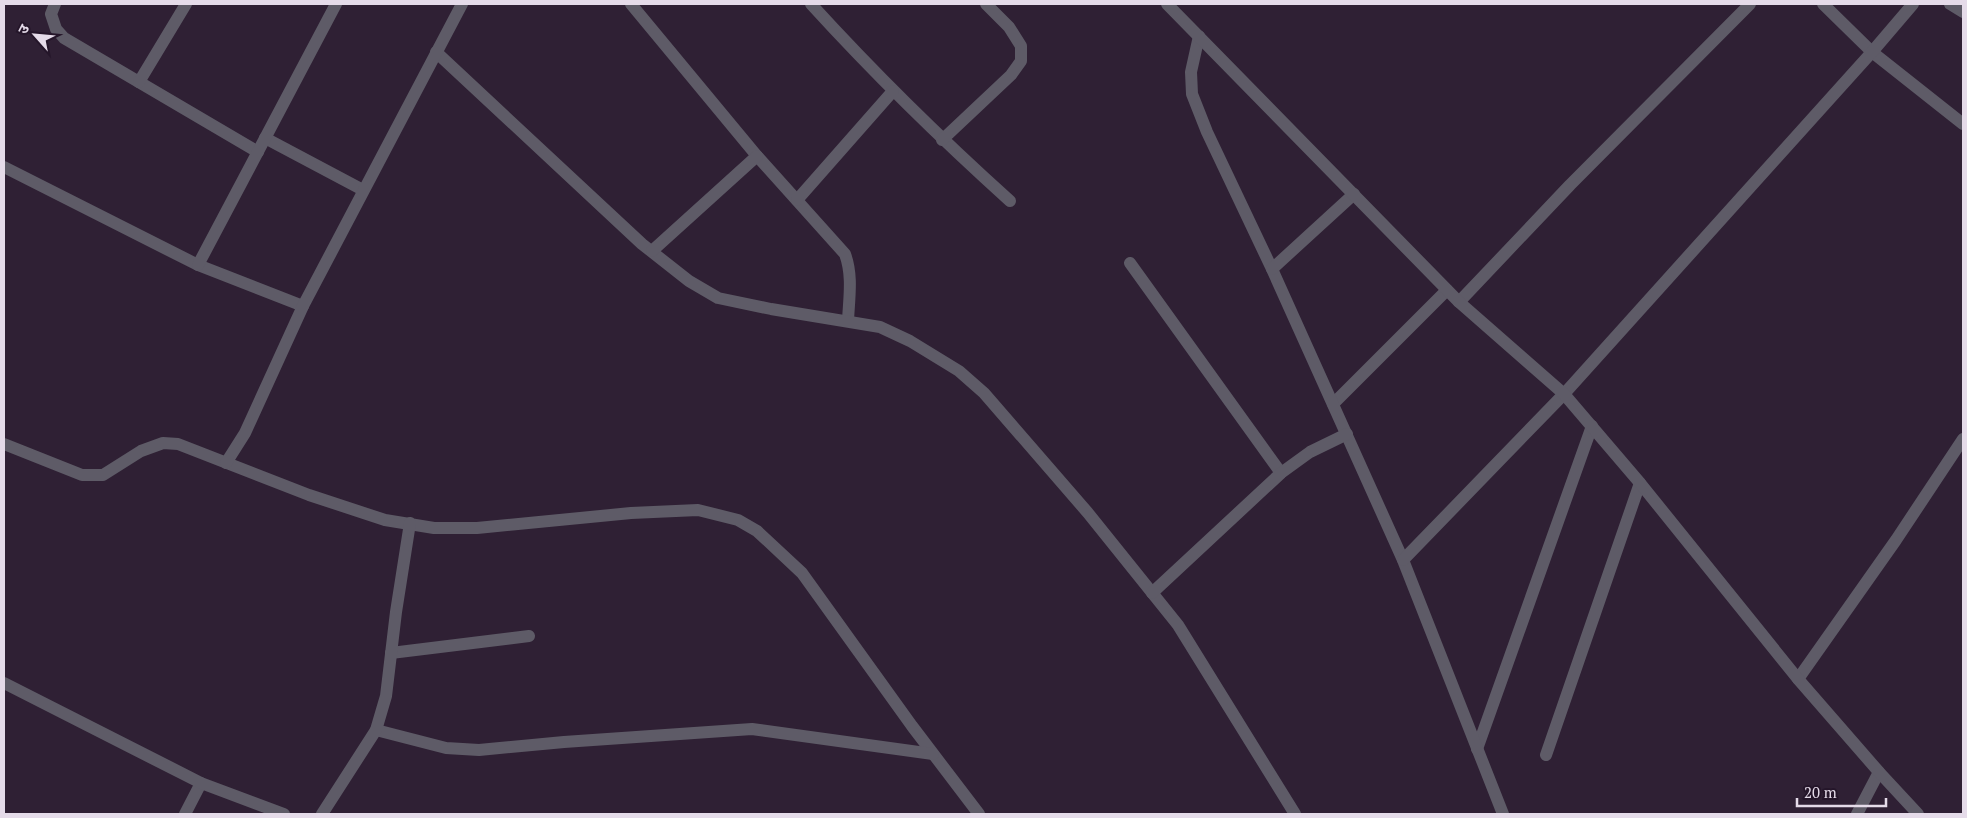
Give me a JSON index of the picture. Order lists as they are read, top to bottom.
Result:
{
  "scale_bar": "20 m",
  "north": "top left"
}
